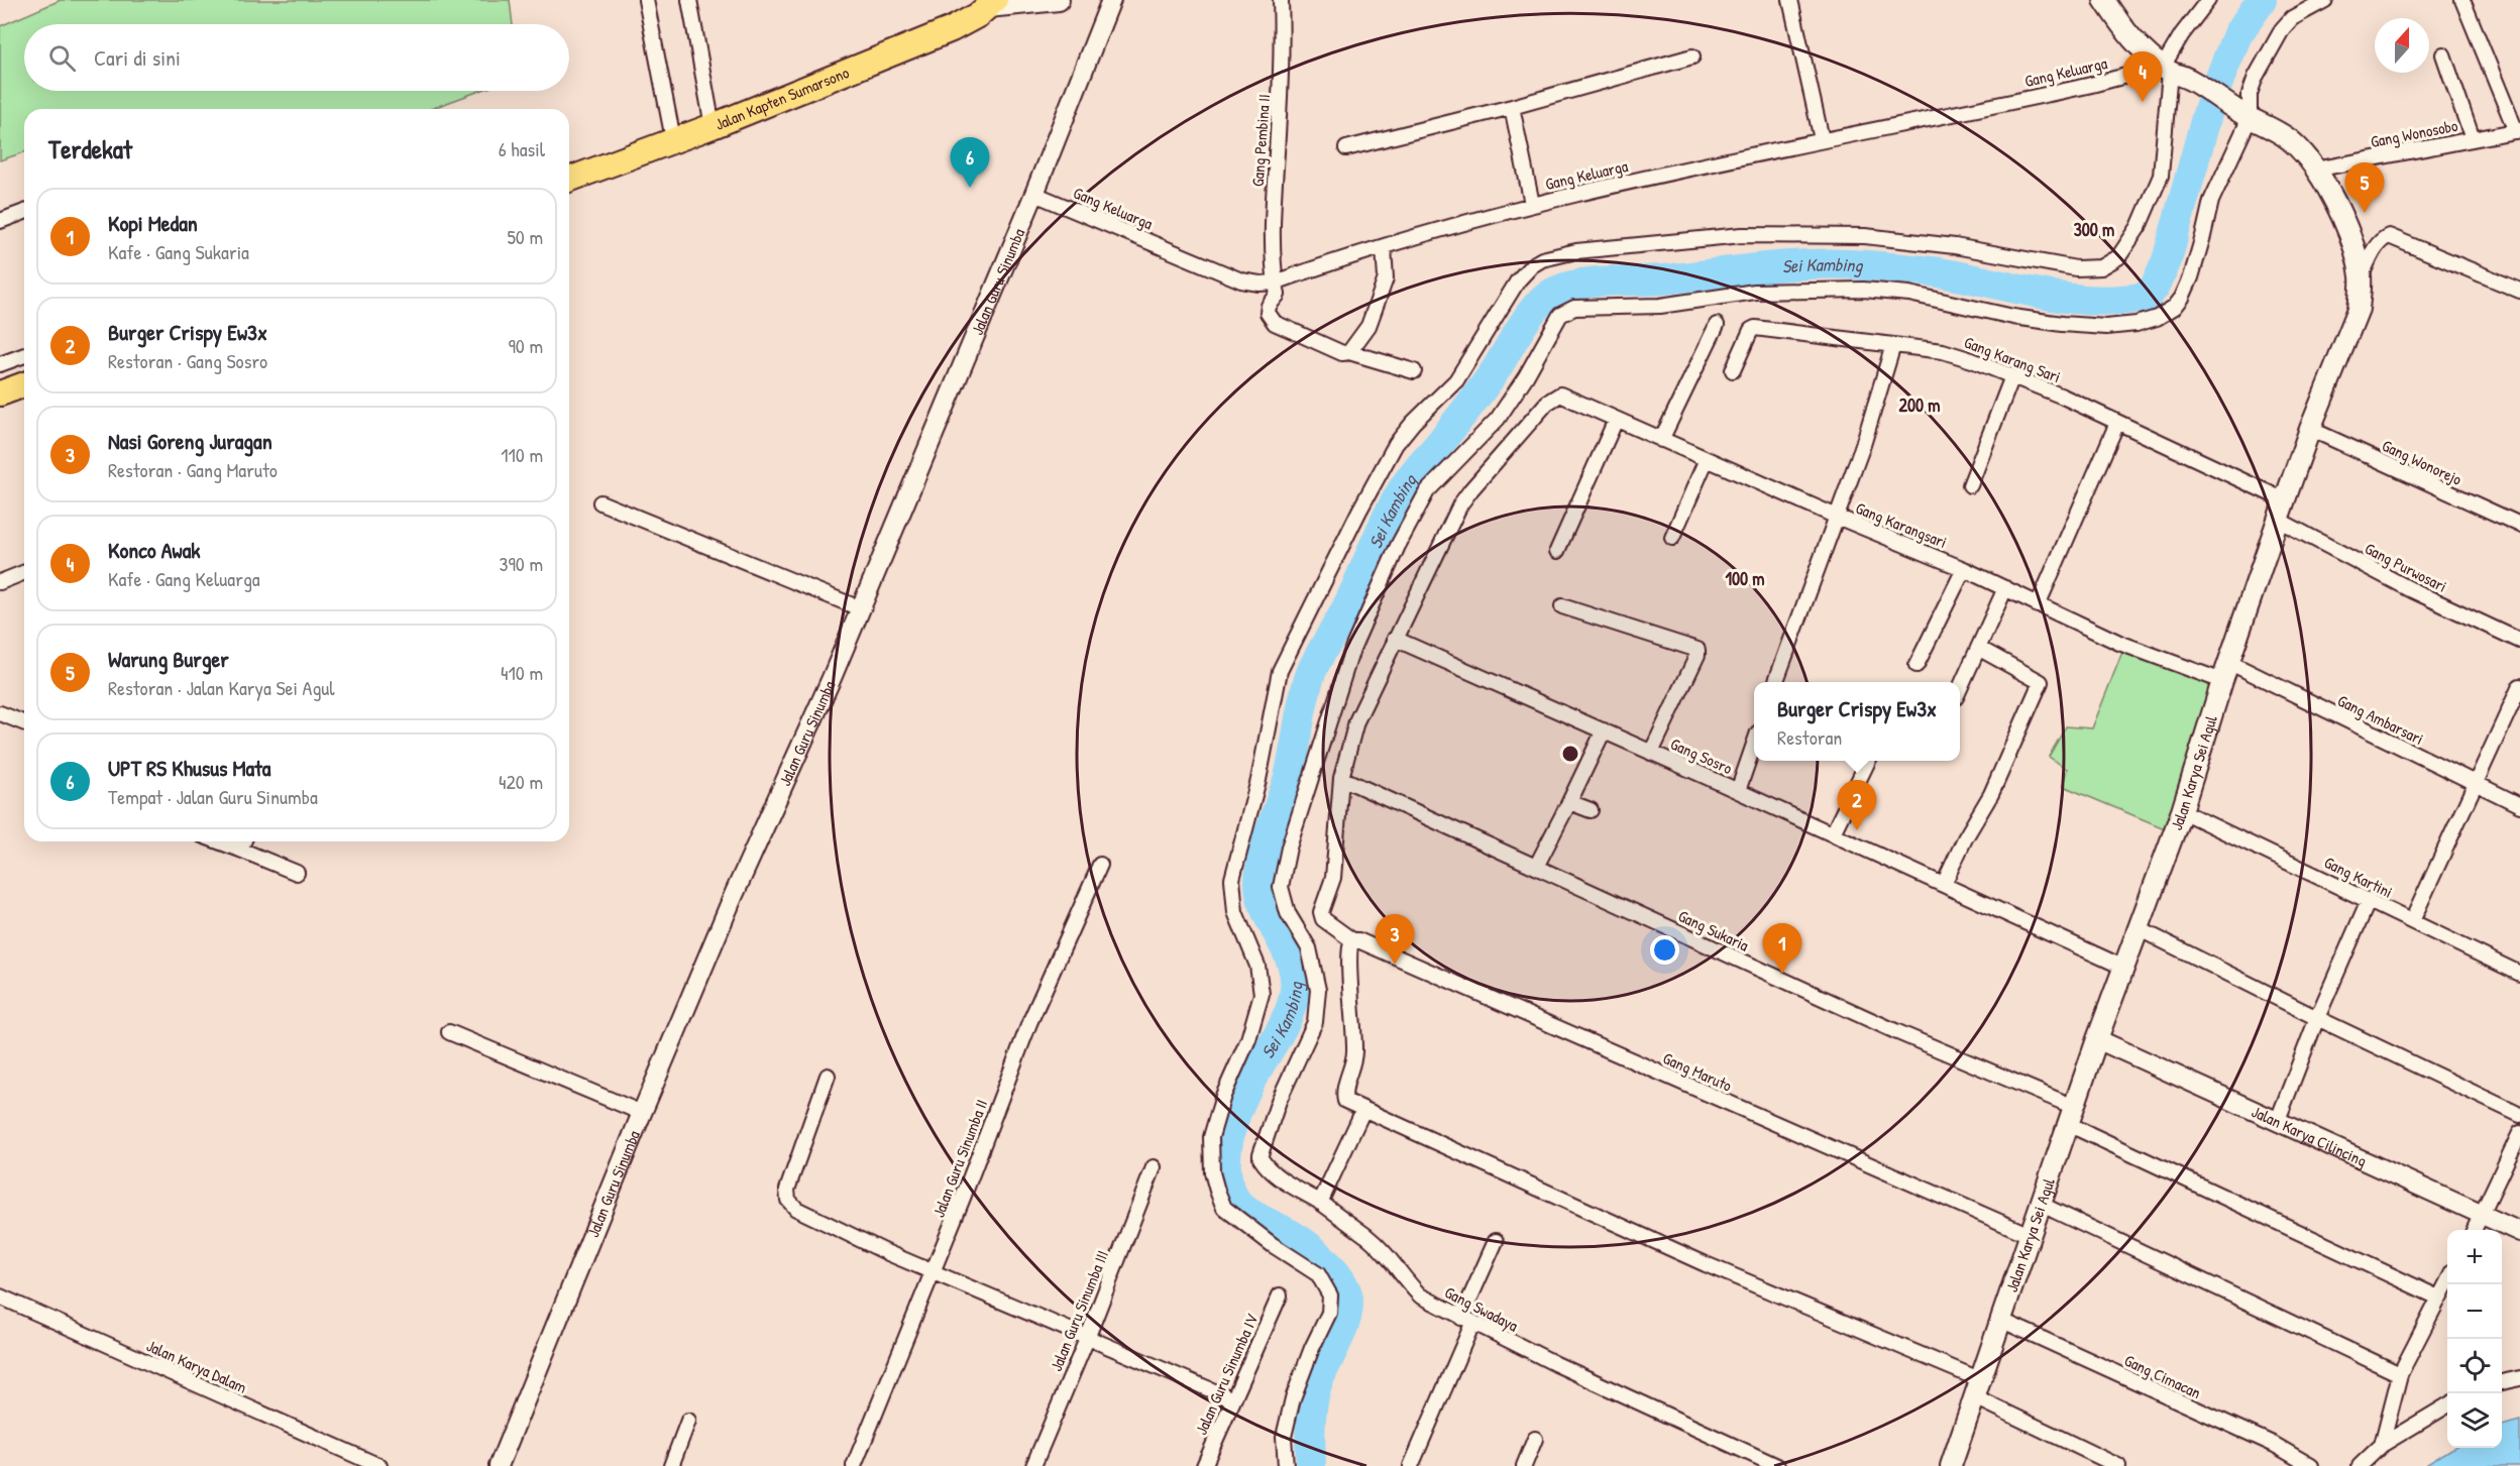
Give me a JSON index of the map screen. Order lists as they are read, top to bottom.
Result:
{
  "streets": {
    "highway": ["Jalan Kapten Sumarsono"],
    "main road": ["Jalan Karya Sei Agul"],
    "street": [
      "Gang Keluarga",
      "Gang Wonosobo",
      "Gang Pembina II",
      "Jalan Guru Sinumba",
      "Gang Karang Sari",
      "Gang Wonorejo",
      "Gang Karangsari",
      "Gang Purwosari",
      "Gang Ambarsari",
      "Gang Sosro",
      "Gang Kartini",
      "Gang Sukaria",
      "Gang Maruto",
      "Jalan Karya Cilincing",
      "Jalan Guru Sinumba II",
      "Gang Swadaya",
      "Jalan Guru Sinumba III",
      "Jalan Karya Dalam",
      "Jalan Guru Sinumba IV",
      "Gang Cimacan"
    ]
  },
  "crossings": [
    ["Gang Keluarga", "Gang Pembina II"],
    ["Gang Keluarga", "Jalan Guru Sinumba"],
    ["Gang Keluarga", "Jalan Karya Sei Agul"],
    ["Gang Wonosobo", "Jalan Karya Sei Agul"],
    ["Gang Karang Sari", "Jalan Karya Sei Agul"],
    ["Gang Wonorejo", "Jalan Karya Sei Agul"],
    ["Gang Karangsari", "Gang Sosro"],
    ["Gang Karangsari", "Jalan Karya Sei Agul"],
    ["Gang Purwosari", "Jalan Karya Sei Agul"],
    ["Gang Ambarsari", "Jalan Karya Sei Agul"],
    ["Gang Sosro", "Jalan Karya Sei Agul"],
    ["Jalan Karya Sei Agul", "Gang Kartini"],
    ["Jalan Karya Sei Agul", "Gang Sukaria"],
    ["Jalan Karya Sei Agul", "Gang Maruto"],
    ["Jalan Karya Sei Agul", "Jalan Karya Cilincing"],
    ["Jalan Karya Sei Agul", "Gang Swadaya"],
    ["Jalan Karya Sei Agul", "Gang Cimacan"],
    ["Gang Sukaria", "Gang Maruto"]
  ],
  "water": ["Sei Kambing"],
  "north": "top",
  "page": {
    "search": "Cari di sini",
    "pins": [
      "4",
      "6",
      "5",
      "2",
      "3",
      "1"
    ],
    "heading": ["Terdekat", "6 hasil"],
    "list": [
      {
        "mark": "1",
        "name": "Kopi Medan",
        "note": "Kafe · Gang Sukaria",
        "value": "50 m"
      },
      {
        "mark": "2",
        "name": "Burger Crispy Ew3x",
        "note": "Restoran · Gang Sosro",
        "value": "90 m"
      },
      {
        "mark": "3",
        "name": "Nasi Goreng Juragan",
        "note": "Restoran · Gang Maruto",
        "value": "110 m"
      },
      {
        "mark": "4",
        "name": "Konco Awak",
        "note": "Kafe · Gang Keluarga",
        "value": "390 m"
      },
      {
        "mark": "5",
        "name": "Warung Burger",
        "note": "Restoran · Jalan Karya Sei Agul",
        "value": "410 m"
      },
      {
        "mark": "6",
        "name": "UPT RS Khusus Mata",
        "note": "Tempat · Jalan Guru Sinumba",
        "value": "420 m"
      }
    ],
    "popup": ["Burger Crispy Ew3x", "Restoran"],
    "map_buttons": ["+", "−"]
  },
  "rings": ["300 m", "200 m", "100 m"]
}
